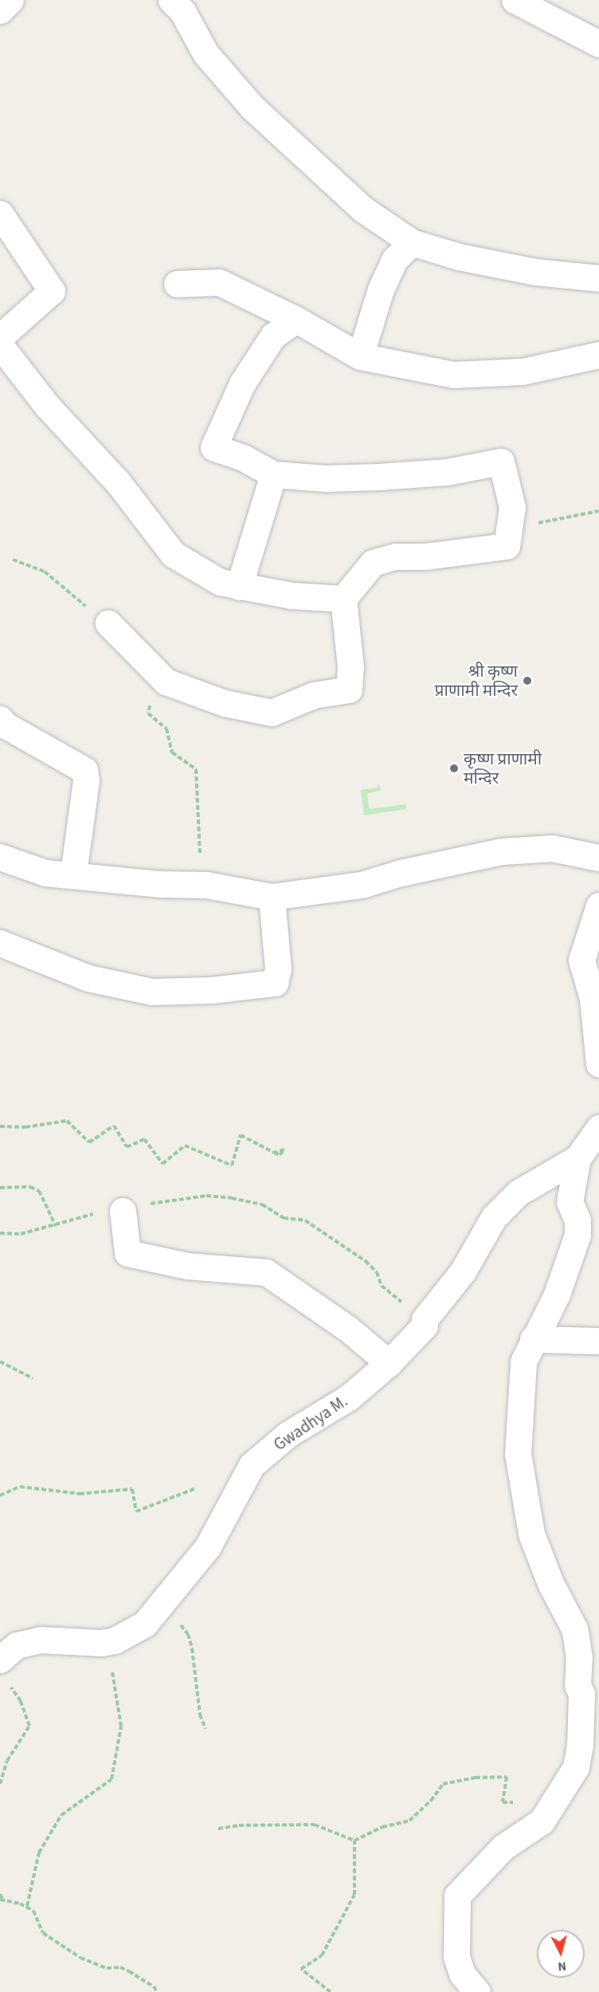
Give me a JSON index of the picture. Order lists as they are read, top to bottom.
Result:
{
  "streets": {
    "street": ["Gwadhya M."]
  },
  "places": ["श्री कृष्ण प्राणामी मन्दिर", "कृष्ण प्राणामी मन्दिर"],
  "north": "bottom"
}
